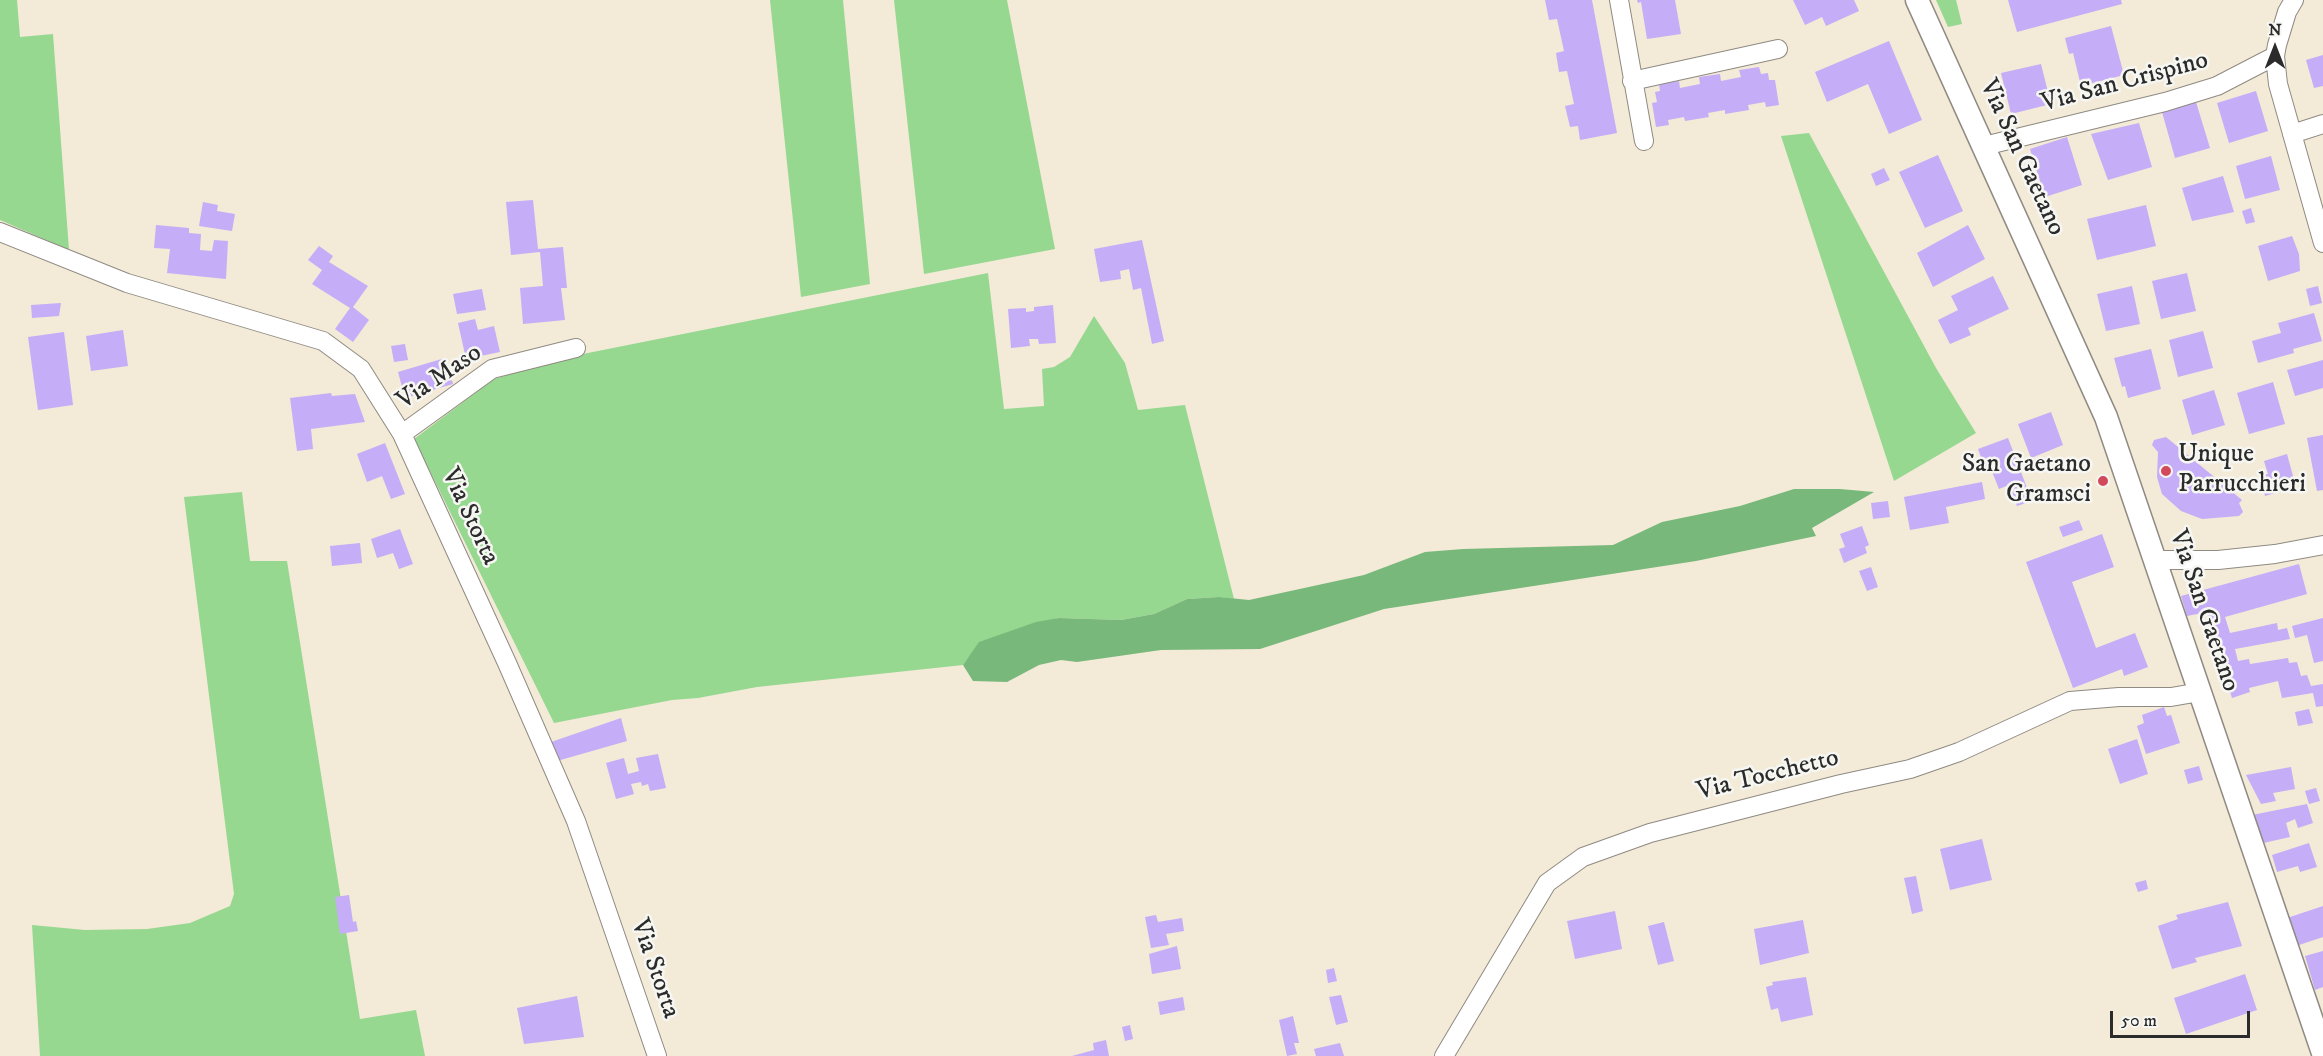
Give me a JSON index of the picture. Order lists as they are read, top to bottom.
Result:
{
  "streets": {
    "street": [
      "Via San Crispino",
      "Via San Gaetano",
      "Via Maso",
      "Via Storta",
      "Via Tocchetto"
    ]
  },
  "crossings": [
    ["Via San Crispino", "Via San Gaetano"],
    ["Via San Gaetano", "Via Tocchetto"],
    ["Via Maso", "Via Storta"]
  ],
  "places": ["Unique Parrucchieri", "San Gaetano Gramsci"],
  "scale_bar": "50 m",
  "north": "top"
}
